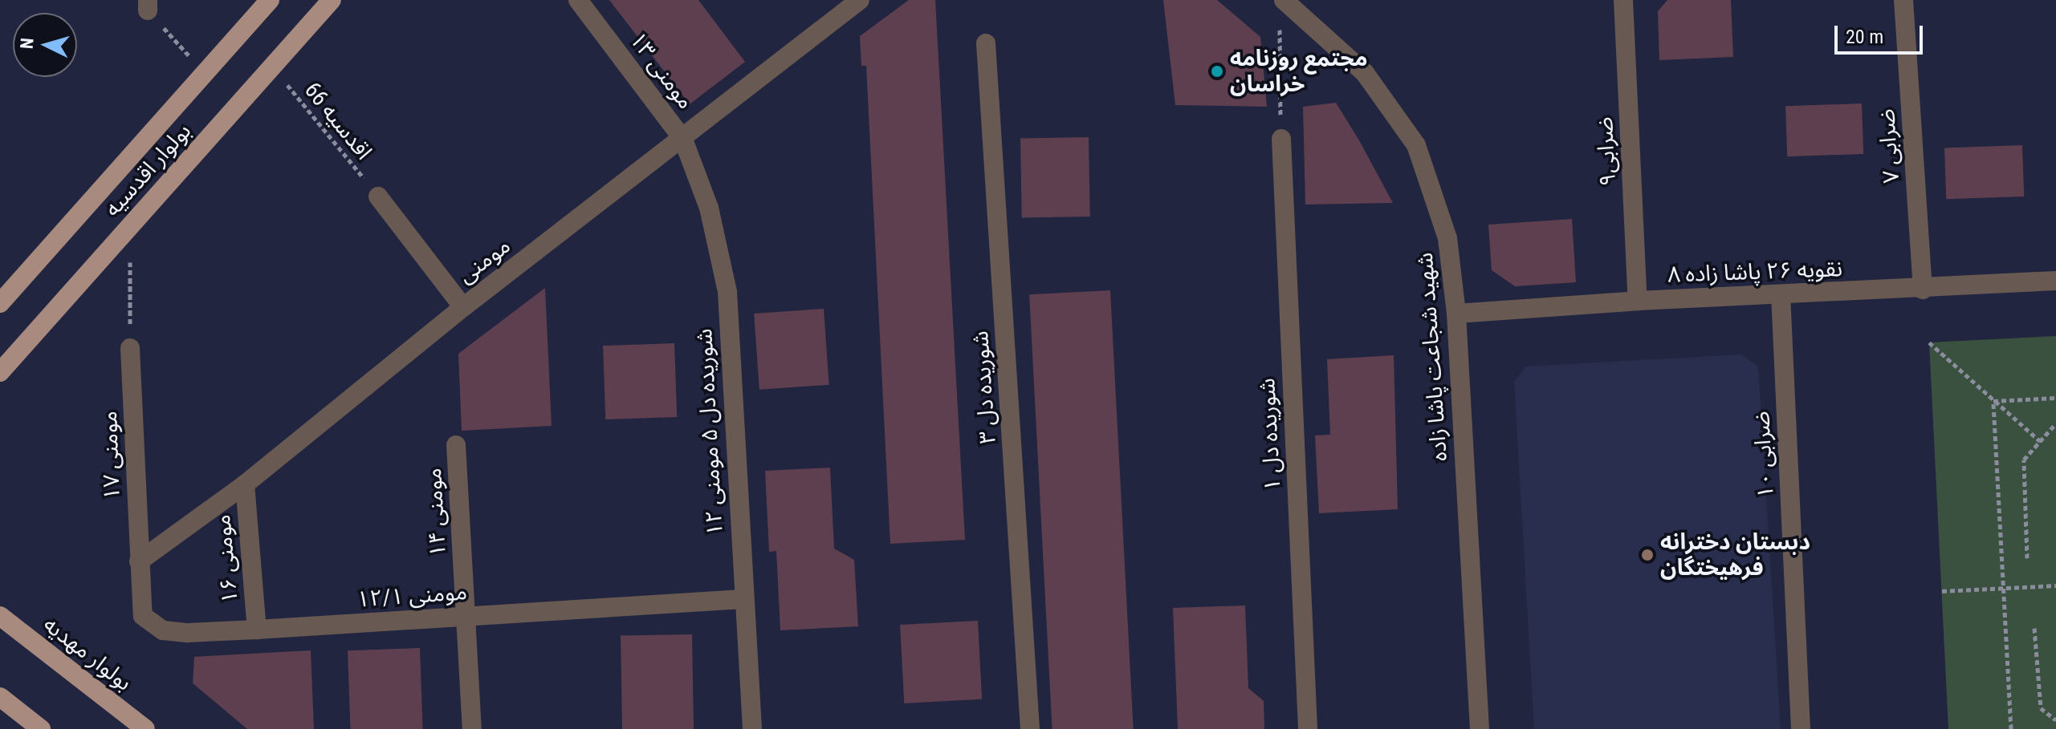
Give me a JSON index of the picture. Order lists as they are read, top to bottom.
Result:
{
  "streets": {
    "main road": ["بولوار اقدسیه", "بولوار مهدیه"],
    "street": [
      "مومنی ۱۳",
      "ضرابی ۷",
      "ضرابی۹",
      "مومنی",
      "نقویه ۲۶ پاشا زاده ۸",
      "شهید شجاعت پاشا زاده",
      "شوریده دل ۳",
      "شوریده دل ۵ مومنی ۱۲",
      "شوریده دل ۱",
      "ضرابی ۱۰",
      "مومنی ۱۷",
      "مومنی ۱۴",
      "مومنی ۱۶",
      "مومنی ۱۲/۱"
    ],
    "path": ["اقدسیه 66"]
  },
  "crossings": [
    ["مومنی ۱۳", "مومنی"],
    ["مومنی ۱۳", "شوریده دل ۵ مومنی ۱۲"],
    ["اقدسیه 66", "بولوار اقدسیه"],
    ["ضرابی ۷", "نقویه ۲۶ پاشا زاده ۸"],
    ["ضرابی۹", "نقویه ۲۶ پاشا زاده ۸"],
    ["مومنی", "شوریده دل ۵ مومنی ۱۲"],
    ["مومنی", "مومنی ۱۷"],
    ["مومنی", "مومنی ۱۶"],
    ["مومنی", "مومنی ۱۲/۱"],
    ["نقویه ۲۶ پاشا زاده ۸", "شهید شجاعت پاشا زاده"],
    ["نقویه ۲۶ پاشا زاده ۸", "ضرابی ۱۰"],
    ["شوریده دل ۵ مومنی ۱۲", "مومنی ۱۲/۱"],
    ["مومنی ۱۷", "مومنی ۱۲/۱"],
    ["مومنی ۱۴", "مومنی ۱۲/۱"],
    ["مومنی ۱۶", "مومنی ۱۲/۱"]
  ],
  "places": ["مجتمع روزنامه خراسان", "دبستان دخترانه فرهیختگان"],
  "scale_bar": "20 m",
  "north": "left"
}
